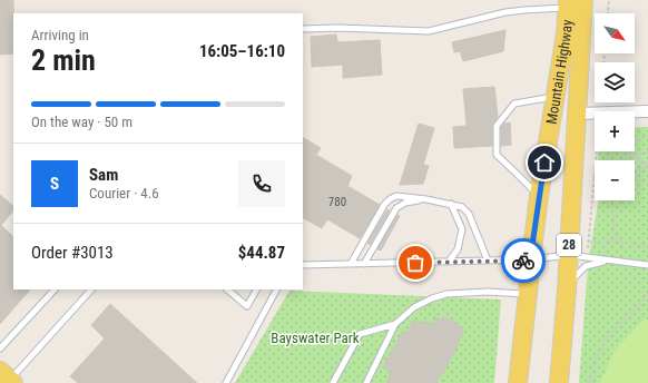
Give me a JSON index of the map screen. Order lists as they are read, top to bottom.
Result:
{
  "streets": {
    "main road": ["Mountain Highway", "28"]
  },
  "parks": ["Bayswater Park"],
  "house_numbers": ["780"],
  "north": "bottom right",
  "page": {
    "map_buttons": ["+", "−"],
    "heading": ["2 min", "Arriving in", "16:05–16:10"],
    "panel": [
      "Sam",
      "Courier · 4.6",
      "Order #3013",
      "$44.87"
    ],
    "bar": "On the way · 50 m",
    "round": "S"
  }
}
